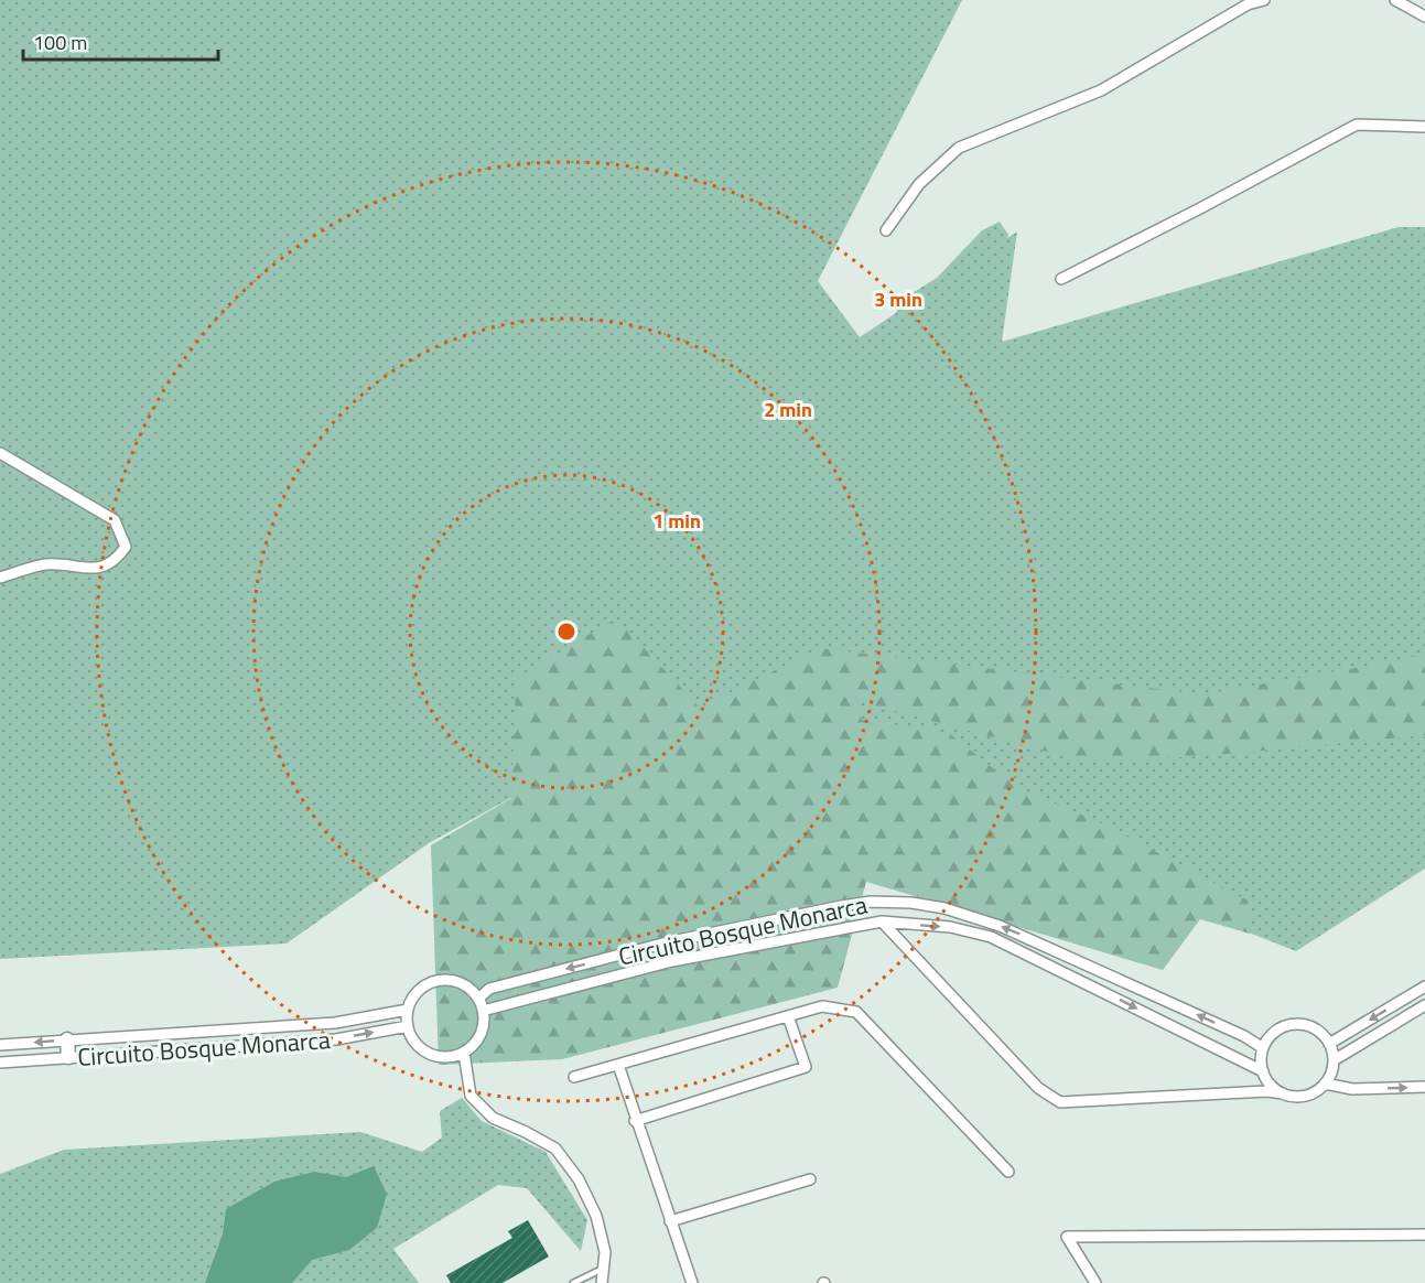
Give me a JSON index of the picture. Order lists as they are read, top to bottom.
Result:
{
  "streets": {
    "street": ["Circuito Bosque Monarca"]
  },
  "scale_bar": "100 m",
  "rings": ["3 min", "2 min", "1 min"]
}
